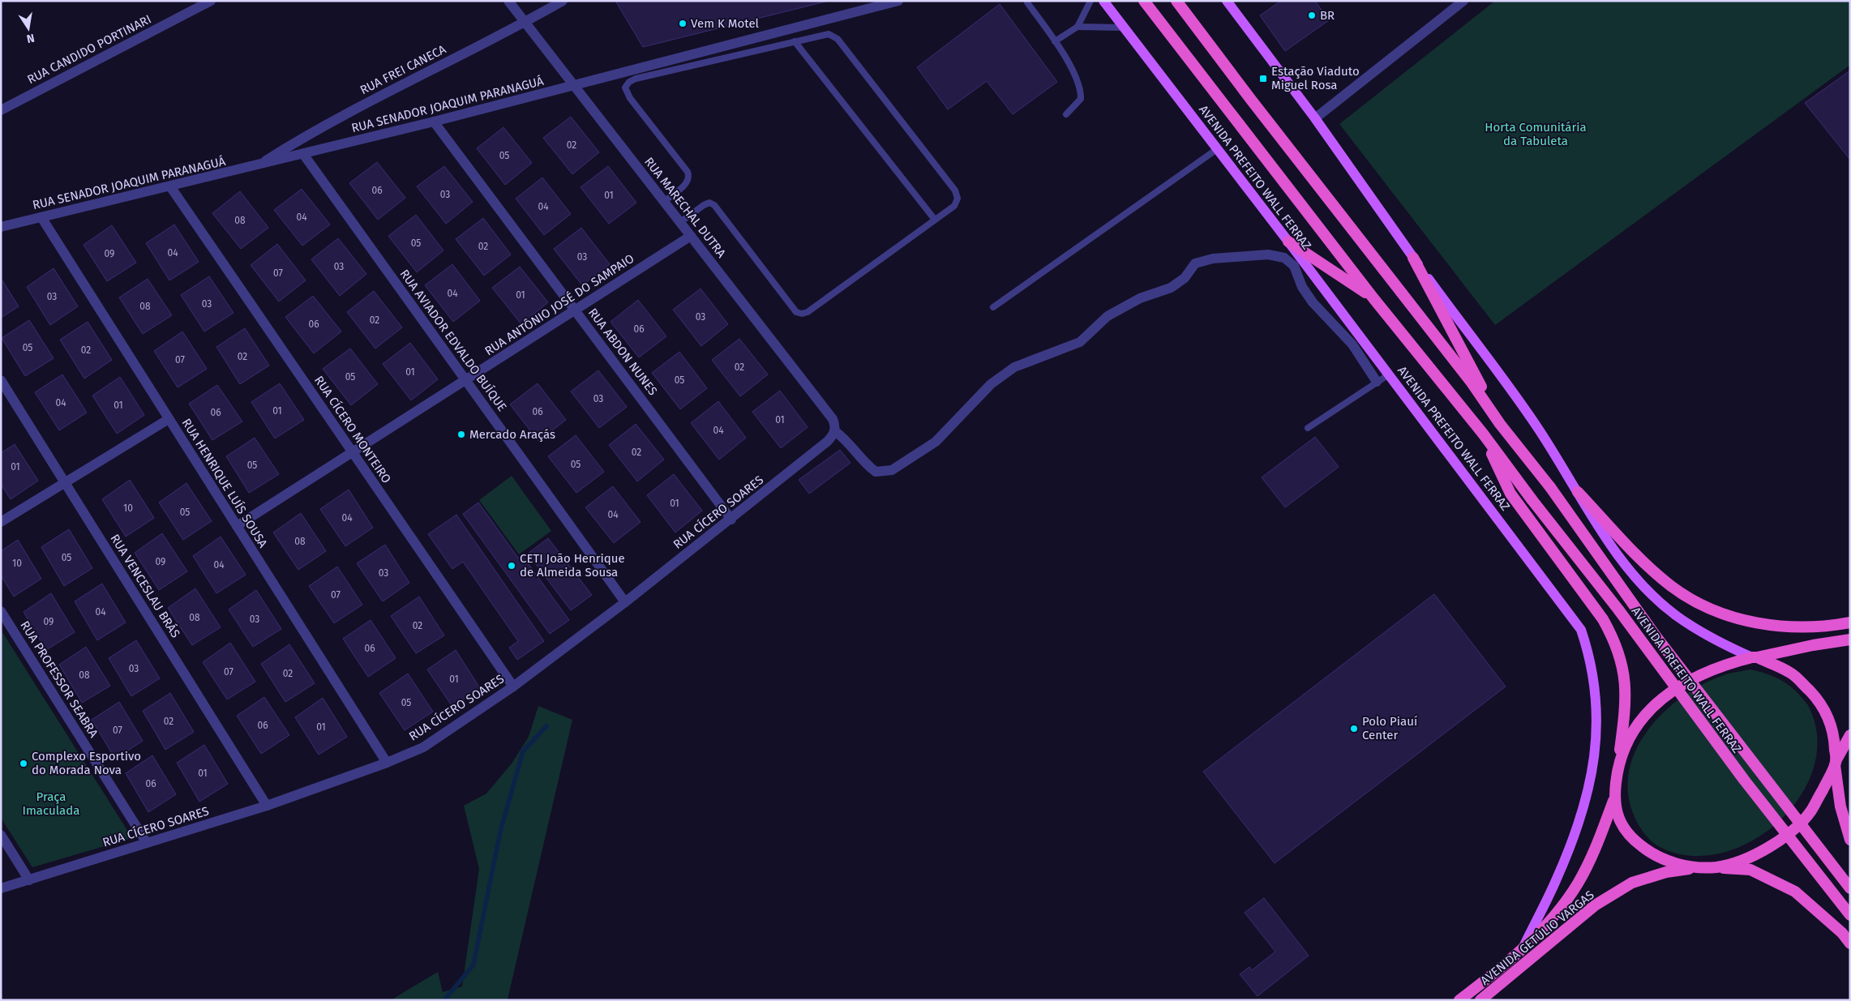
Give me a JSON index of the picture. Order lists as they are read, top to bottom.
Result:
{
  "streets": {
    "highway": ["AVENIDA PREFEITO WALL FERRAZ", "AVENIDA GETÚLIO VARGAS"],
    "street": [
      "RUA CANDIDO PORTINARI",
      "RUA FREI CANECA",
      "RUA SENADOR JOAQUIM PARANAGUÁ",
      "RUA MARECHAL DUTRA",
      "RUA ANTÔNIO JOSÉ DO SAMPAIO",
      "RUA AVIADOR EDVALDO BUÍQUE",
      "RUA ABDON NUNES",
      "RUA CÍCERO MONTEIRO",
      "RUA HENRIQUE LUÍS SOUSA",
      "RUA CÍCERO SOARES",
      "RUA VENCESLAU BRÁS",
      "RUA PROFESSOR SEABRA"
    ]
  },
  "crossings": [
    ["RUA FREI CANECA", "RUA SENADOR JOAQUIM PARANAGUÁ"],
    ["RUA FREI CANECA", "RUA MARECHAL DUTRA"],
    ["RUA SENADOR JOAQUIM PARANAGUÁ", "RUA MARECHAL DUTRA"],
    ["RUA SENADOR JOAQUIM PARANAGUÁ", "RUA AVIADOR EDVALDO BUÍQUE"],
    ["RUA SENADOR JOAQUIM PARANAGUÁ", "RUA ABDON NUNES"],
    ["RUA SENADOR JOAQUIM PARANAGUÁ", "RUA CÍCERO MONTEIRO"],
    ["RUA SENADOR JOAQUIM PARANAGUÁ", "RUA HENRIQUE LUÍS SOUSA"],
    ["AVENIDA PREFEITO WALL FERRAZ", "AVENIDA GETÚLIO VARGAS"],
    ["RUA MARECHAL DUTRA", "RUA ANTÔNIO JOSÉ DO SAMPAIO"],
    ["RUA MARECHAL DUTRA", "RUA CÍCERO SOARES"],
    ["RUA ANTÔNIO JOSÉ DO SAMPAIO", "RUA AVIADOR EDVALDO BUÍQUE"],
    ["RUA ANTÔNIO JOSÉ DO SAMPAIO", "RUA ABDON NUNES"],
    ["RUA ANTÔNIO JOSÉ DO SAMPAIO", "RUA CÍCERO MONTEIRO"],
    ["RUA ANTÔNIO JOSÉ DO SAMPAIO", "RUA HENRIQUE LUÍS SOUSA"],
    ["RUA AVIADOR EDVALDO BUÍQUE", "RUA CÍCERO SOARES"],
    ["RUA ABDON NUNES", "RUA CÍCERO SOARES"],
    ["RUA CÍCERO MONTEIRO", "RUA CÍCERO SOARES"],
    ["RUA HENRIQUE LUÍS SOUSA", "RUA CÍCERO SOARES"],
    ["RUA CÍCERO SOARES", "RUA VENCESLAU BRÁS"],
    ["RUA CÍCERO SOARES", "RUA PROFESSOR SEABRA"]
  ],
  "parks": ["Horta Comunitária da Tabuleta", "Praça Imaculada"],
  "places": {
    "other": [
      "BR",
      "Vem K Motel",
      "Mercado Araçás",
      "CETI João Henrique de Almeida Sousa",
      "Polo Piauí Center",
      "Complexo Esportivo do Morada Nova"
    ],
    "transit": ["Estação Viaduto Miguel Rosa"]
  },
  "house_numbers": [
    "02",
    "05",
    "06",
    "03",
    "01",
    "04",
    "04",
    "08",
    "05",
    "02",
    "04",
    "09",
    "03",
    "03",
    "07",
    "04",
    "01",
    "03",
    "03",
    "08",
    "03",
    "02",
    "06",
    "06",
    "05",
    "02",
    "02",
    "07",
    "02",
    "01",
    "05",
    "05",
    "03",
    "04",
    "01",
    "01",
    "06",
    "06",
    "01",
    "04",
    "02",
    "05",
    "05",
    "01",
    "01",
    "10",
    "05",
    "04",
    "04",
    "08",
    "05",
    "09",
    "10",
    "04",
    "03",
    "07",
    "04",
    "08",
    "03",
    "09",
    "02",
    "06",
    "03",
    "07",
    "02",
    "08",
    "01",
    "05",
    "02",
    "06",
    "01",
    "07",
    "01",
    "06"
  ],
  "north": "bottom"
}
